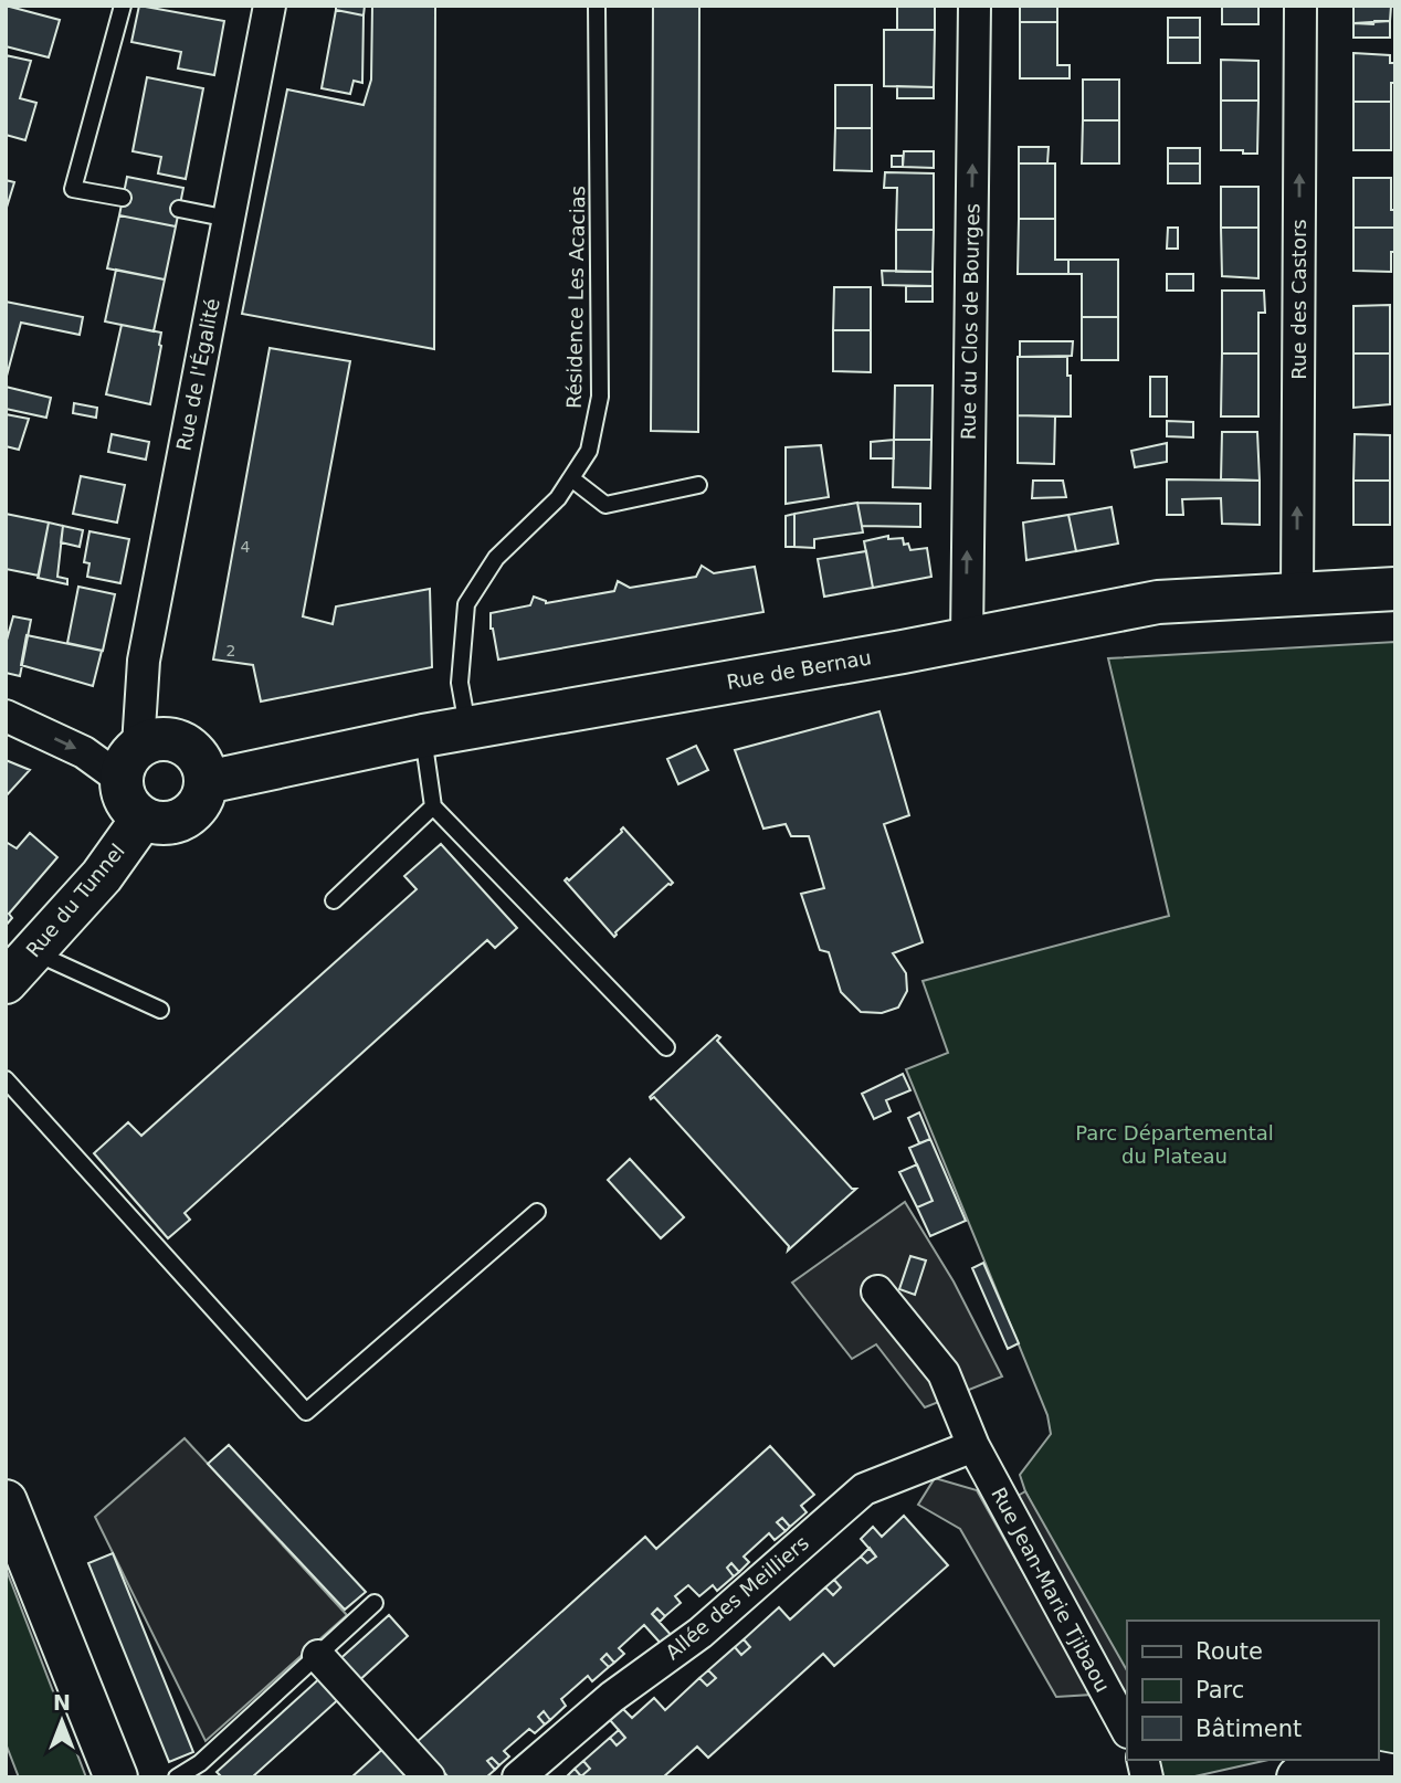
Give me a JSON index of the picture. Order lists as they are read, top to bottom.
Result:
{
  "streets": {
    "street": [
      "Rue des Castors",
      "Rue du Clos de Bourges",
      "Rue de l'Égalité",
      "Rue de Bernau",
      "Rue du Tunnel",
      "Rue Jean-Marie Tjibaou",
      "Allée des Meilliers"
    ],
    "lane": ["Résidence Les Acacias"]
  },
  "crossings": [
    ["Résidence Les Acacias", "Rue de Bernau"],
    ["Rue des Castors", "Rue de Bernau"],
    ["Rue du Clos de Bourges", "Rue de Bernau"],
    ["Rue de l'Égalité", "Rue de Bernau"],
    ["Rue de l'Égalité", "Rue du Tunnel"],
    ["Rue de Bernau", "Rue du Tunnel"],
    ["Rue Jean-Marie Tjibaou", "Allée des Meilliers"]
  ],
  "one_way": ["Rue des Castors", "Rue du Clos de Bourges"],
  "parks": ["Parc Départemental du Plateau"],
  "house_numbers": ["4", "2"],
  "legend": ["Route", "Parc", "Bâtiment"],
  "north": "top"
}
